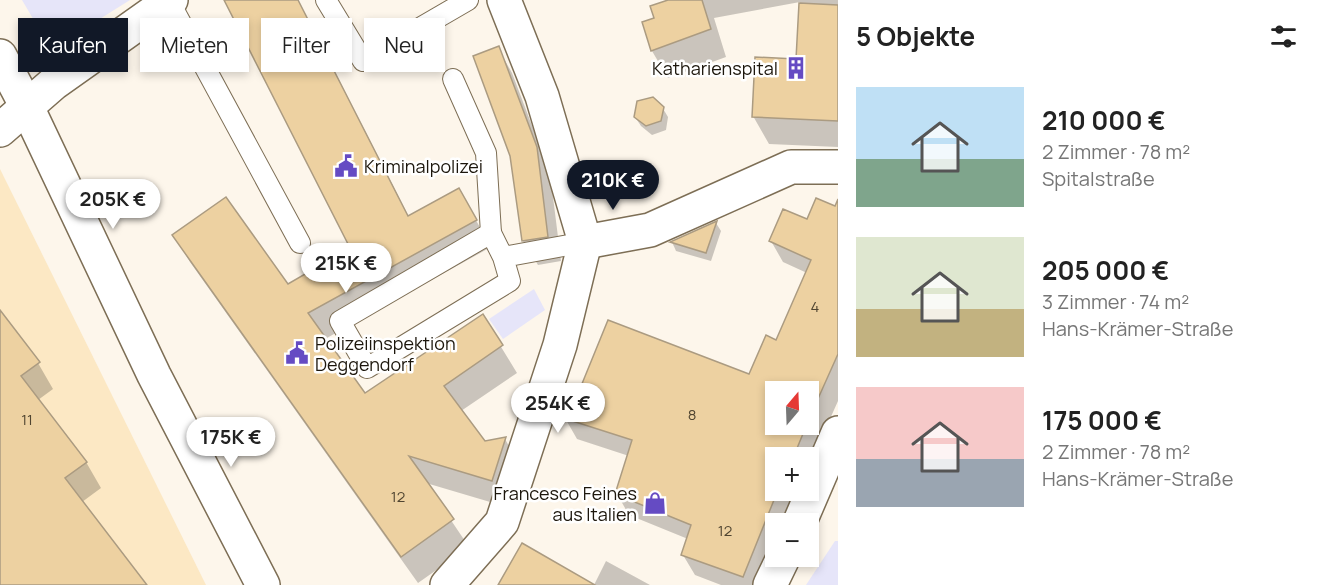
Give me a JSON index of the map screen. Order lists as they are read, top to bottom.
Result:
{
  "places": {
    "building": ["Katharienspital"],
    "public building": ["Kriminalpolizei", "Polizeiinspektion Deggendorf"],
    "shop": ["Francesco Feines aus Italien"]
  },
  "house_numbers": [
    "4",
    "8",
    "11",
    "12",
    "12"
  ],
  "north": "top",
  "page": {
    "heading": "5 Objekte",
    "chip": [
      "Kaufen",
      "Mieten",
      "Filter",
      "Neu"
    ],
    "list": [
      {
        "name": "210 000 €",
        "note": "2 Zimmer · 78 m² · Spitalstraße"
      },
      {
        "name": "205 000 €",
        "note": "3 Zimmer · 74 m² · Hans-Krämer-Straße"
      },
      {
        "name": "175 000 €",
        "note": "2 Zimmer · 78 m² · Hans-Krämer-Straße"
      }
    ],
    "price": [
      "210K €",
      "205K €",
      "215K €",
      "254K €",
      "175K €"
    ],
    "map_buttons": ["+", "−"]
  }
}
